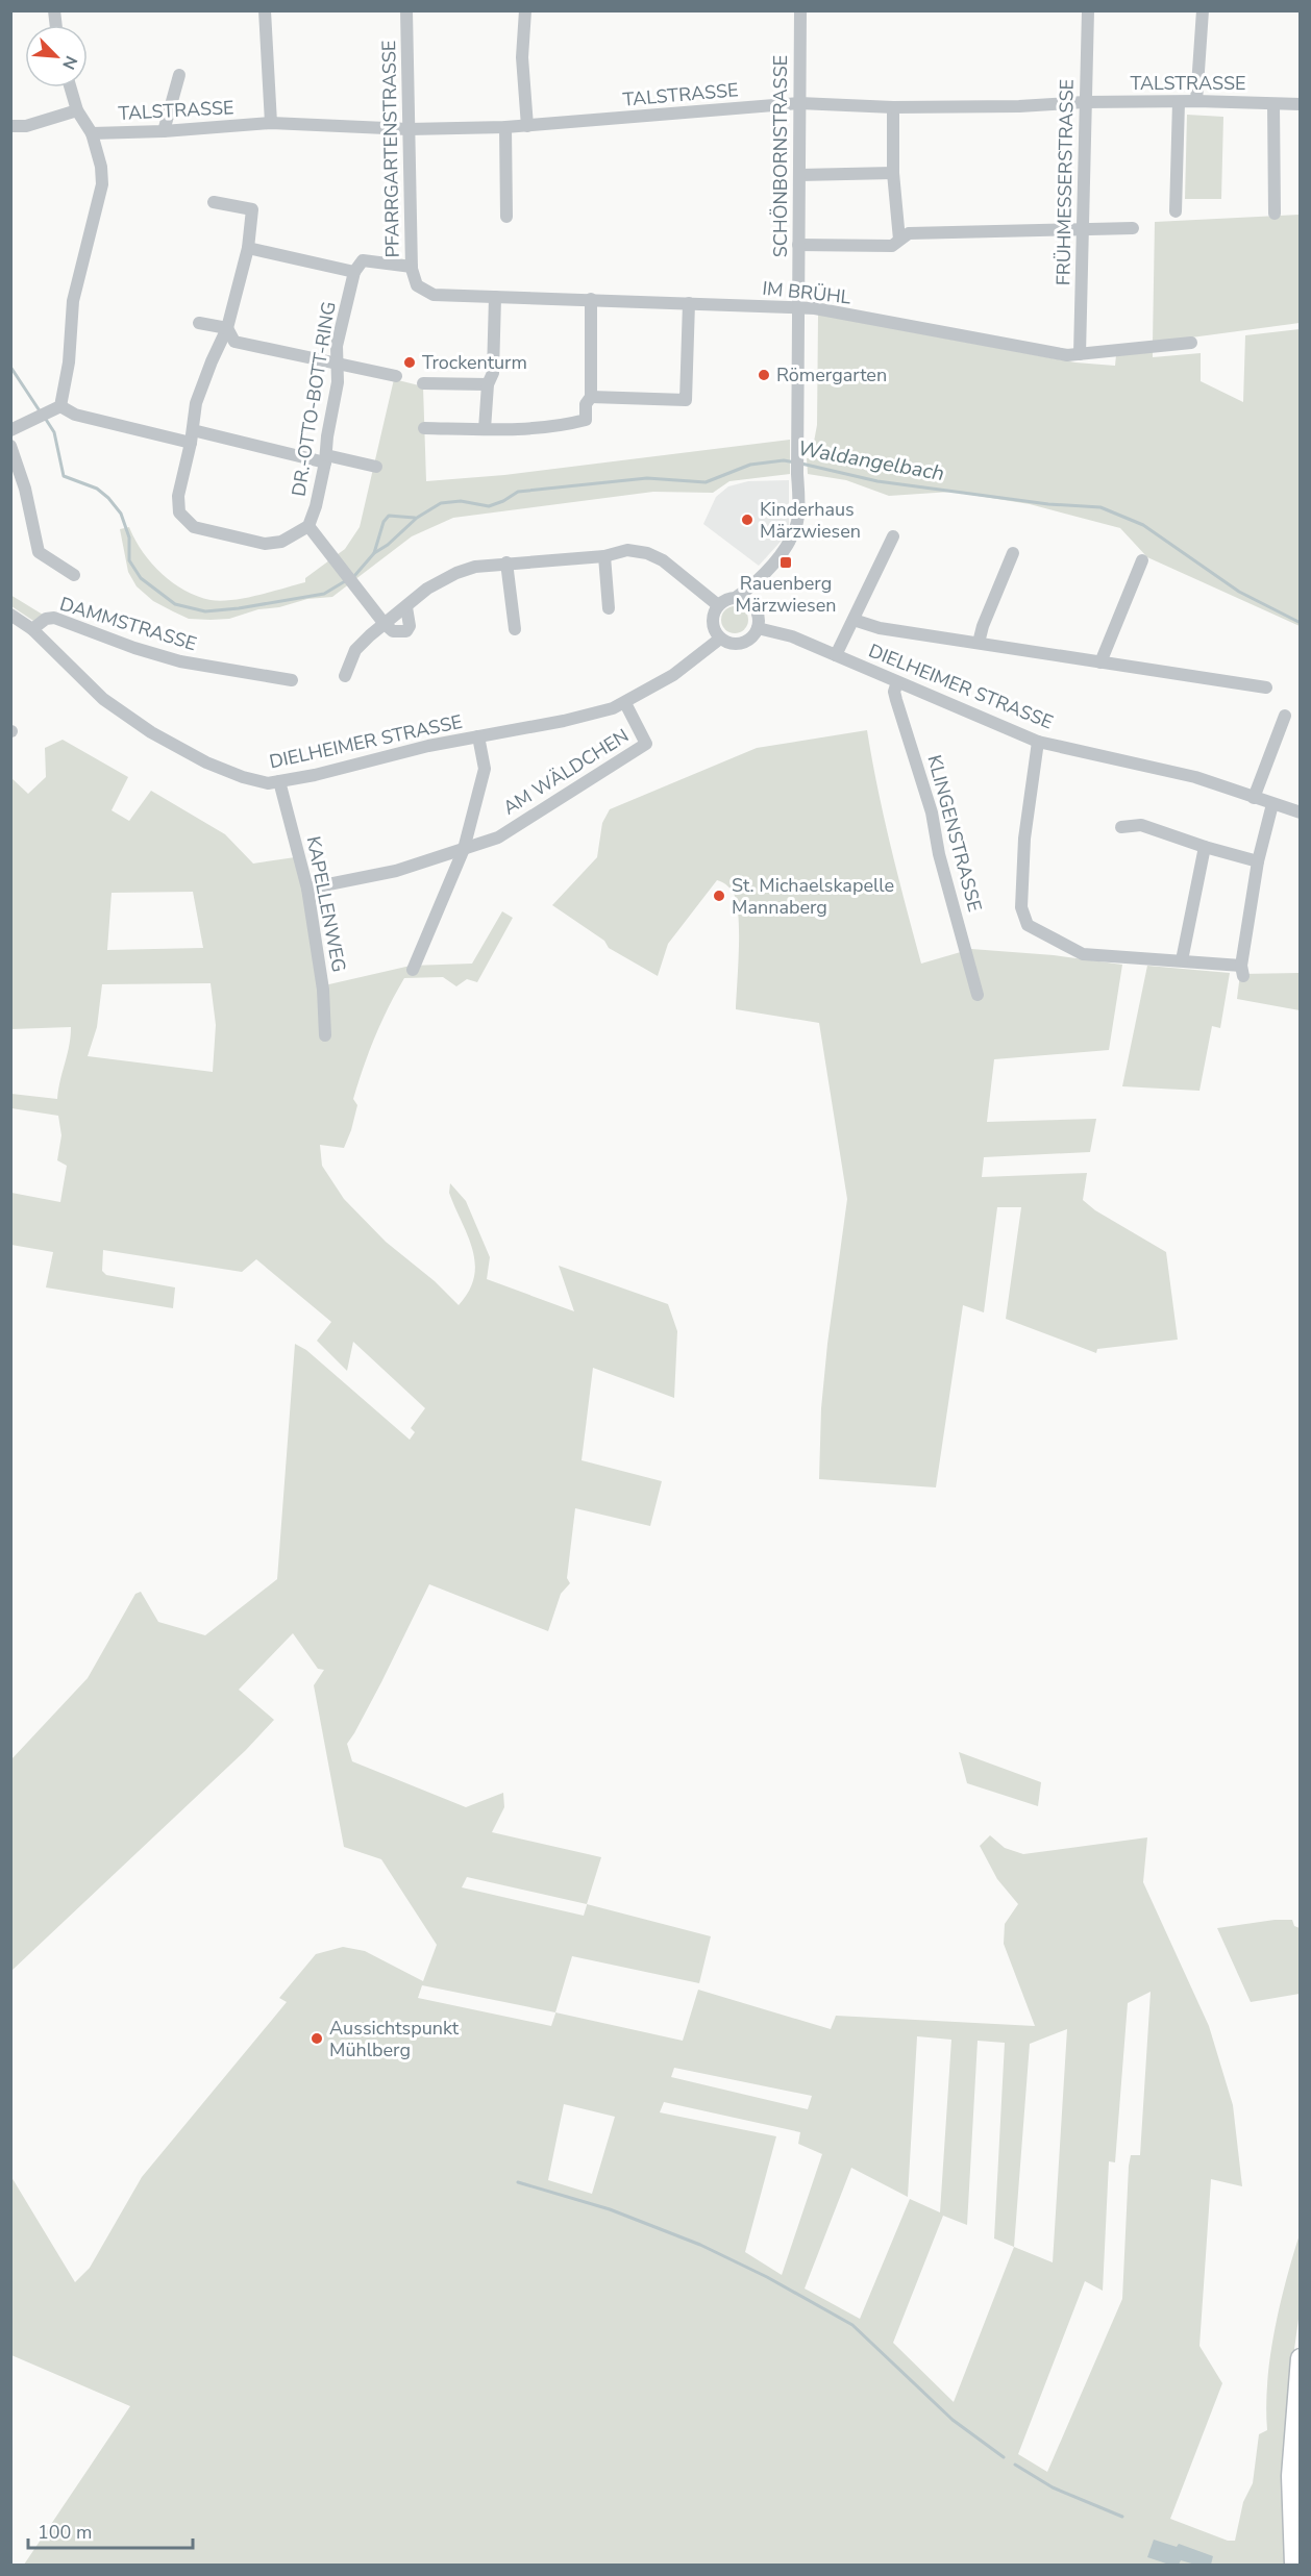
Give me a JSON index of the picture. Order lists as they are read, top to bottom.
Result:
{
  "streets": {
    "street": [
      "TALSTRASSE",
      "PFARRGARTENSTRASSE",
      "SCHÖNBORNSTRASSE",
      "FRÜHMESSERSTRASSE",
      "IM BRÜHL",
      "DR.-OTTO-BOTT-RING",
      "DAMMSTRASSE",
      "DIELHEIMER STRASSE",
      "AM WÄLDCHEN",
      "KLINGENSTRASSE",
      "KAPELLENWEG"
    ]
  },
  "crossings": [
    ["TALSTRASSE", "PFARRGARTENSTRASSE"],
    ["TALSTRASSE", "SCHÖNBORNSTRASSE"],
    ["TALSTRASSE", "FRÜHMESSERSTRASSE"],
    ["PFARRGARTENSTRASSE", "IM BRÜHL"],
    ["SCHÖNBORNSTRASSE", "IM BRÜHL"],
    ["SCHÖNBORNSTRASSE", "DIELHEIMER STRASSE"],
    ["FRÜHMESSERSTRASSE", "IM BRÜHL"],
    ["DAMMSTRASSE", "DIELHEIMER STRASSE"],
    ["DIELHEIMER STRASSE", "AM WÄLDCHEN"],
    ["DIELHEIMER STRASSE", "KLINGENSTRASSE"],
    ["DIELHEIMER STRASSE", "KAPELLENWEG"]
  ],
  "water": ["Waldangelbach"],
  "places": {
    "other": [
      "Trockenturm",
      "Römergarten",
      "Kinderhaus Märzwiesen",
      "St. Michaelskapelle Mannaberg",
      "Aussichtspunkt Mühlberg"
    ],
    "transit": ["Rauenberg Märzwiesen"]
  },
  "scale_bar": "100 m",
  "north": "bottom right"
}
